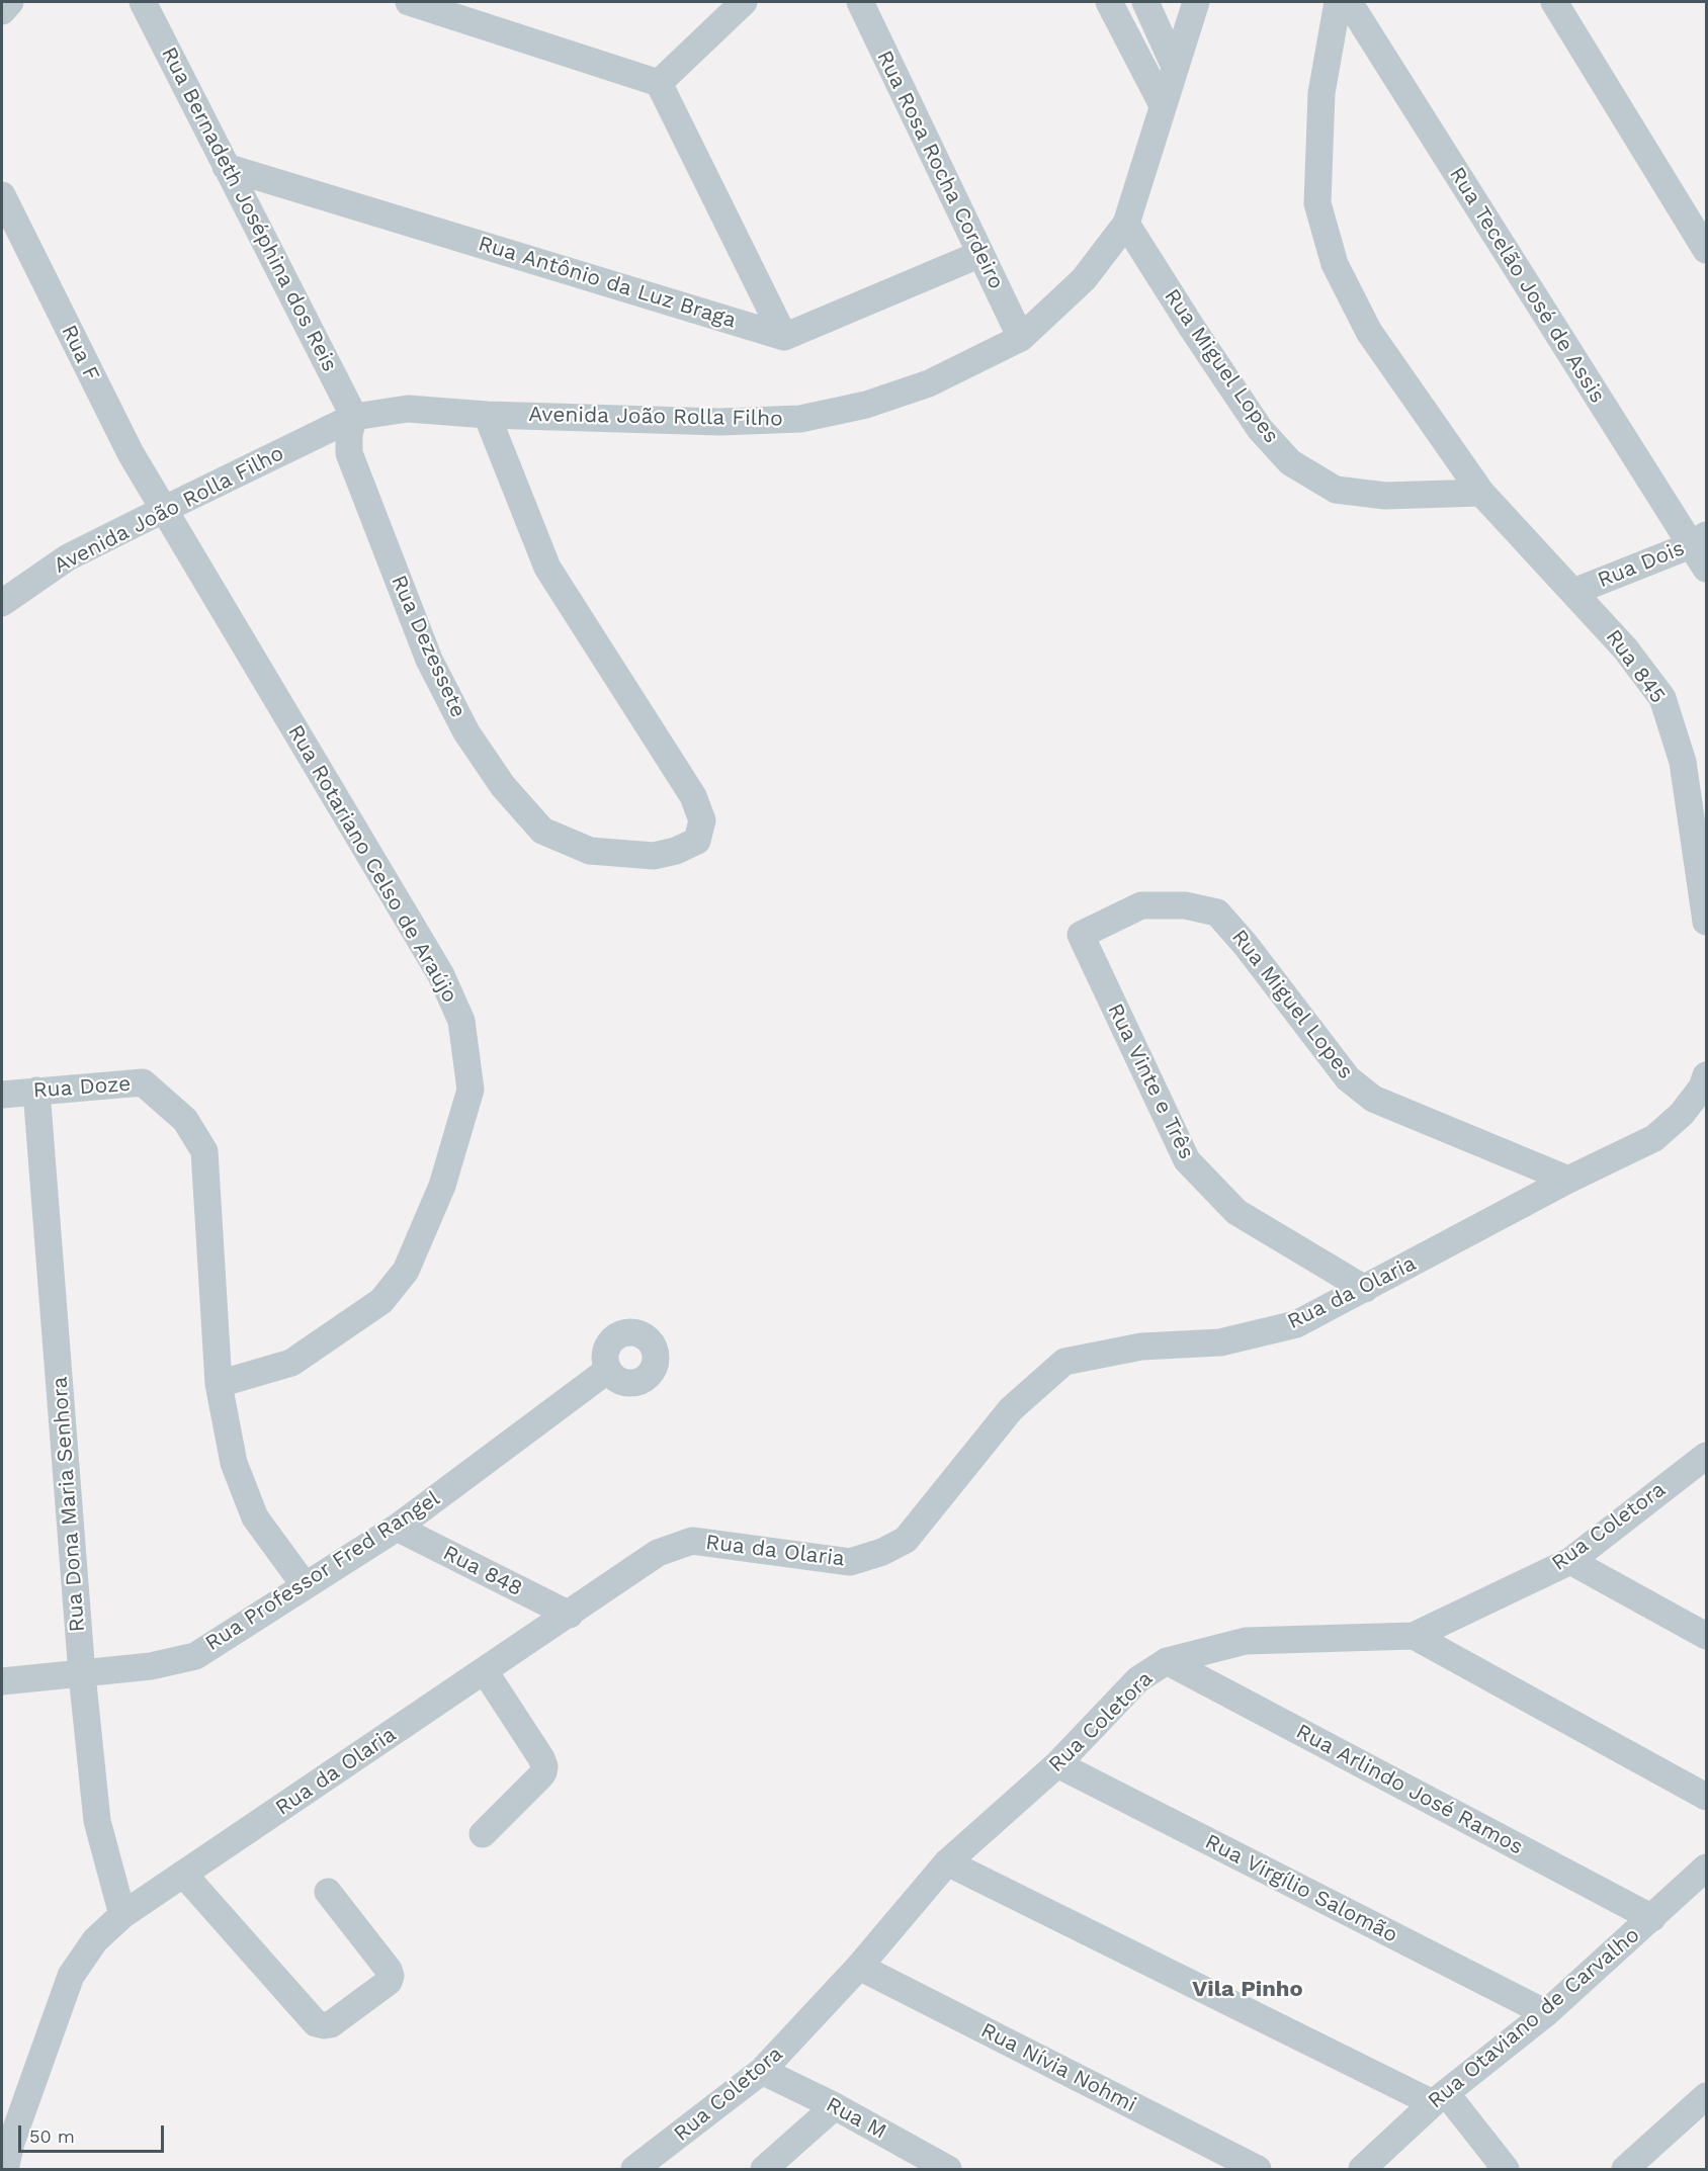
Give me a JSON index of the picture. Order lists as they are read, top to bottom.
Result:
{
  "streets": {
    "street": [
      "Rua Rosa Rocha Cordeiro",
      "Rua Bernadeth Joséphina dos Reis",
      "Rua Antônio da Luz Braga",
      "Rua Tecelão José de Assis",
      "Rua F",
      "Rua Miguel Lopes",
      "Avenida João Rolla Filho",
      "Rua Dois",
      "Rua Dezessete",
      "Rua 845",
      "Rua Rotariano Celso de Araújo",
      "Rua Vinte e Três",
      "Rua Doze",
      "Rua da Olaria",
      "Rua Dona Maria Senhora",
      "Rua Coletora",
      "Rua Professor Fred Rangel",
      "Rua 848",
      "Rua Arlindo José Ramos",
      "Rua Virgílio Salomão",
      "Rua Otaviano de Carvalho",
      "Rua Nívia Nohmi",
      "Rua M"
    ]
  },
  "crossings": [
    ["Rua Rosa Rocha Cordeiro", "Avenida João Rolla Filho"],
    ["Rua Bernadeth Joséphina dos Reis", "Rua Antônio da Luz Braga"],
    ["Rua Bernadeth Joséphina dos Reis", "Avenida João Rolla Filho"],
    ["Rua Bernadeth Joséphina dos Reis", "Rua Dezessete"],
    ["Rua Tecelão José de Assis", "Rua Dois"],
    ["Rua F", "Avenida João Rolla Filho"],
    ["Rua F", "Rua Rotariano Celso de Araújo"],
    ["Rua Miguel Lopes", "Avenida João Rolla Filho"],
    ["Rua Miguel Lopes", "Rua 845"],
    ["Rua Miguel Lopes", "Rua Vinte e Três"],
    ["Rua Miguel Lopes", "Rua da Olaria"],
    ["Avenida João Rolla Filho", "Rua Dezessete"],
    ["Avenida João Rolla Filho", "Rua Rotariano Celso de Araújo"],
    ["Rua Dois", "Rua 845"],
    ["Rua Rotariano Celso de Araújo", "Rua Doze"],
    ["Rua Vinte e Três", "Rua da Olaria"],
    ["Rua Doze", "Rua Dona Maria Senhora"],
    ["Rua Doze", "Rua Professor Fred Rangel"],
    ["Rua da Olaria", "Rua Dona Maria Senhora"],
    ["Rua da Olaria", "Rua 848"],
    ["Rua Dona Maria Senhora", "Rua Professor Fred Rangel"],
    ["Rua Coletora", "Rua Arlindo José Ramos"],
    ["Rua Coletora", "Rua Virgílio Salomão"],
    ["Rua Coletora", "Rua Nívia Nohmi"],
    ["Rua Coletora", "Rua M"],
    ["Rua Professor Fred Rangel", "Rua 848"],
    ["Rua Arlindo José Ramos", "Rua Otaviano de Carvalho"],
    ["Rua Virgílio Salomão", "Rua Otaviano de Carvalho"]
  ],
  "districts": ["Vila Pinho"],
  "scale_bar": "50 m"
}
